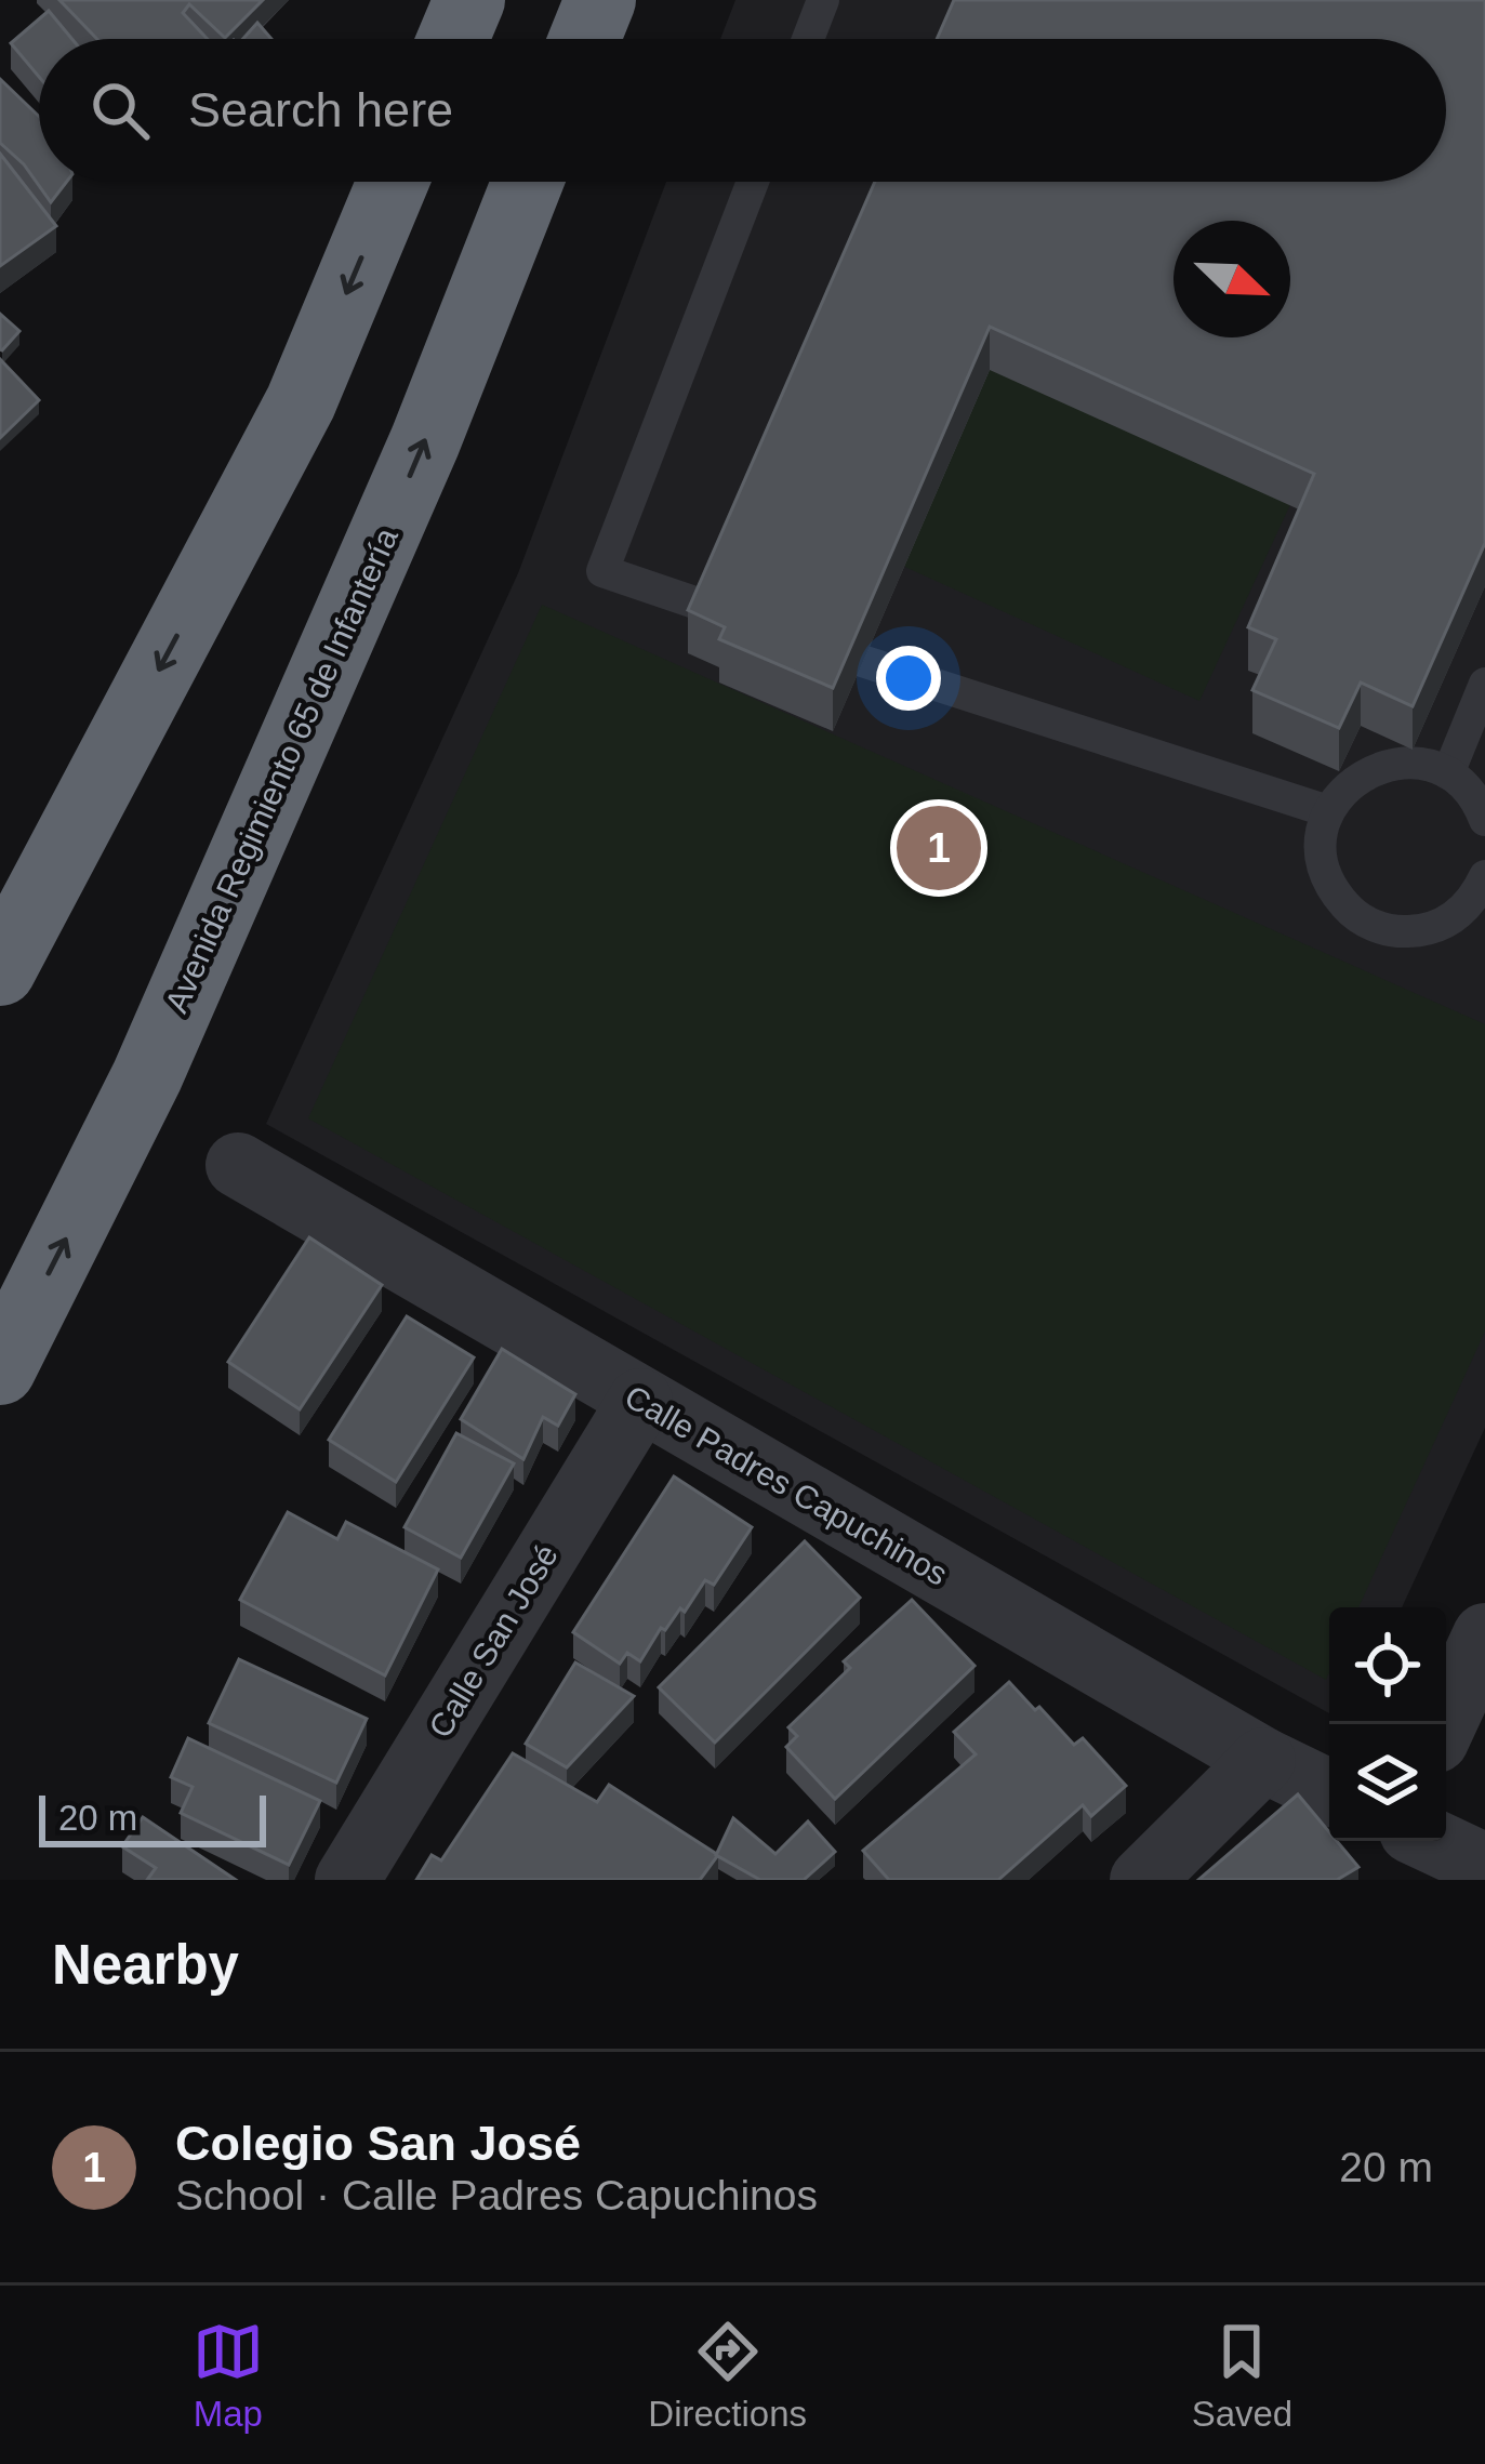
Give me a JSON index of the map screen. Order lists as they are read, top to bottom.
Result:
{
  "streets": {
    "highway": ["Avenida Regimiento 65 de Infantería"],
    "street": ["Calle Padres Capuchinos", "Calle San José"]
  },
  "crossings": [
    ["Calle Padres Capuchinos", "Calle San José"]
  ],
  "scale_bar": "20 m",
  "north": "bottom right",
  "page": {
    "search": "Search here",
    "pins": "1",
    "scale": "20 m",
    "heading": "Nearby",
    "list": [
      {
        "mark": "1",
        "name": "Colegio San José",
        "note": "School · Calle Padres Capuchinos",
        "value": "20 m"
      }
    ],
    "nav": ["Map", "Directions", "Saved"]
  }
}
